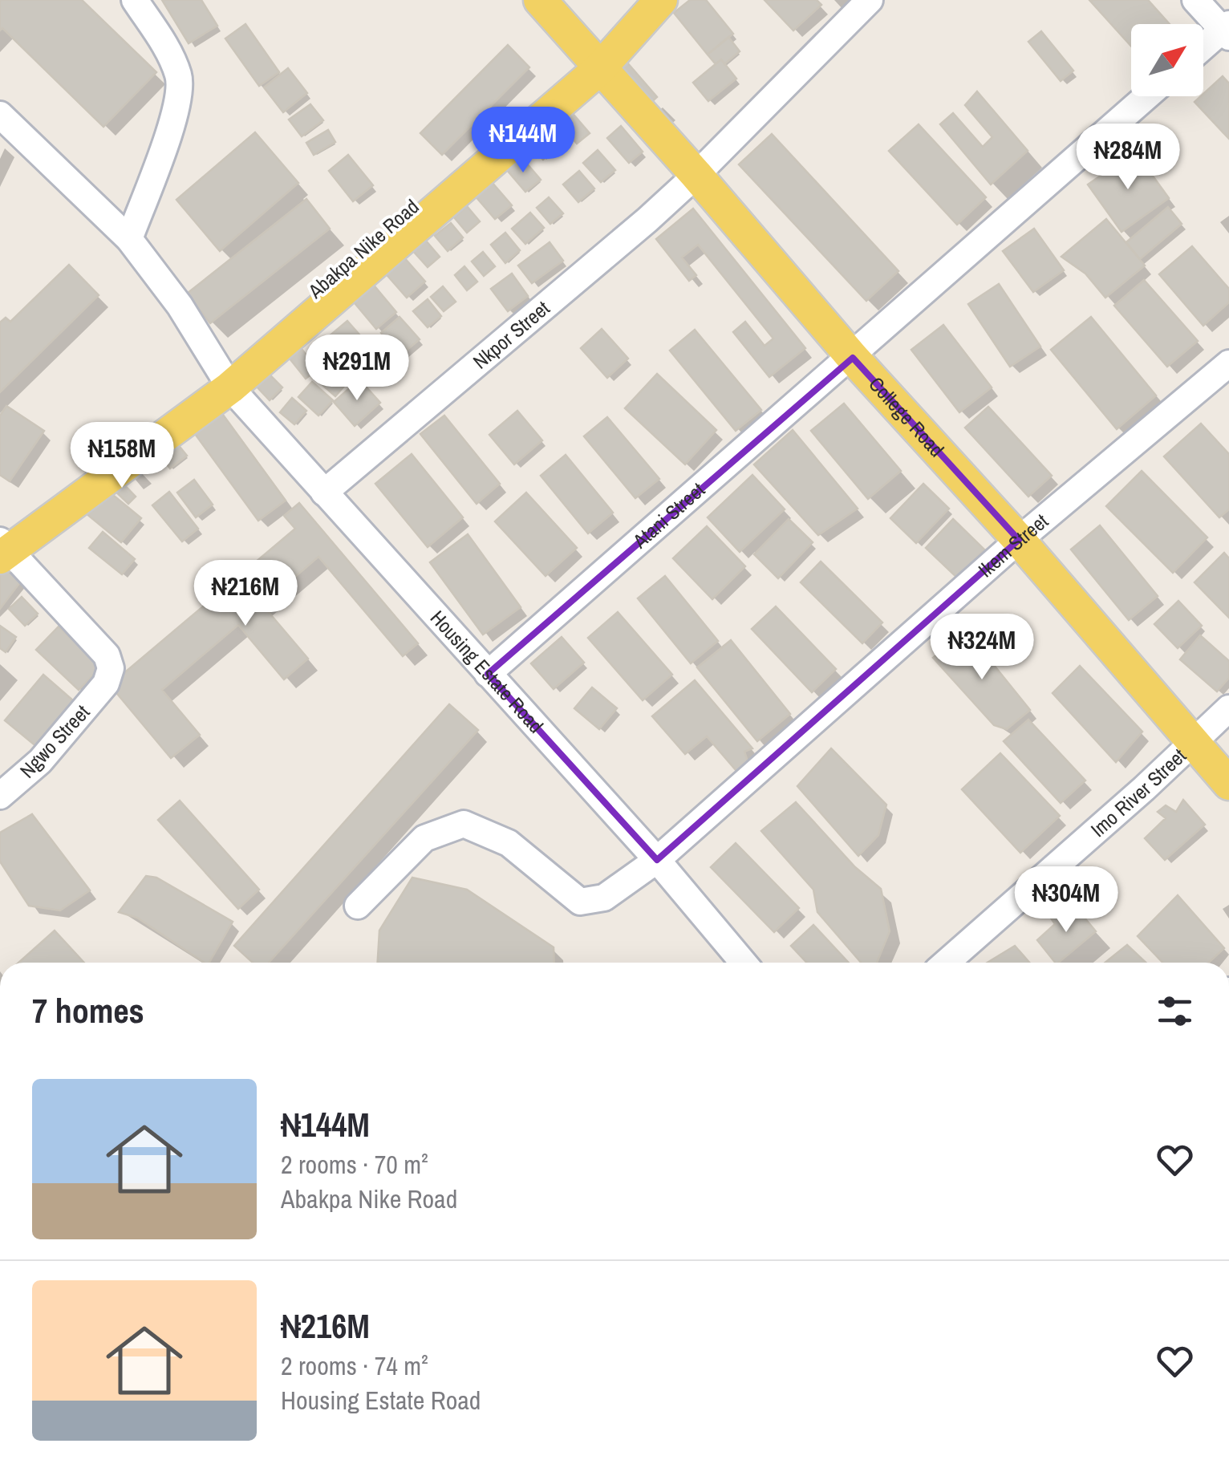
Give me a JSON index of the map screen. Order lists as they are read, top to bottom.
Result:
{
  "streets": {
    "main road": ["Abakpa Nike Road", "College Road"],
    "street": [
      "Nkpor Street",
      "Atani Street",
      "Ikem Street",
      "Housing Estate Road",
      "Ngwo Street",
      "Imo River Street"
    ]
  },
  "crossings": [
    ["Abakpa Nike Road", "College Road"],
    ["Abakpa Nike Road", "Housing Estate Road"],
    ["Abakpa Nike Road", "Ngwo Street"],
    ["Nkpor Street", "College Road"],
    ["Nkpor Street", "Housing Estate Road"],
    ["College Road", "Atani Street"],
    ["College Road", "Ikem Street"],
    ["College Road", "Imo River Street"],
    ["Atani Street", "Housing Estate Road"],
    ["Ikem Street", "Housing Estate Road"]
  ],
  "north": "top right",
  "page": {
    "price": [
      "₦144M",
      "₦284M",
      "₦291M",
      "₦158M",
      "₦216M",
      "₦324M",
      "₦304M"
    ],
    "heading": "7 homes",
    "list": [
      {
        "name": "₦144M",
        "note": "2 rooms · 70 m² · Abakpa Nike Road"
      },
      {
        "name": "₦216M",
        "note": "2 rooms · 74 m² · Housing Estate Road"
      }
    ]
  }
}
